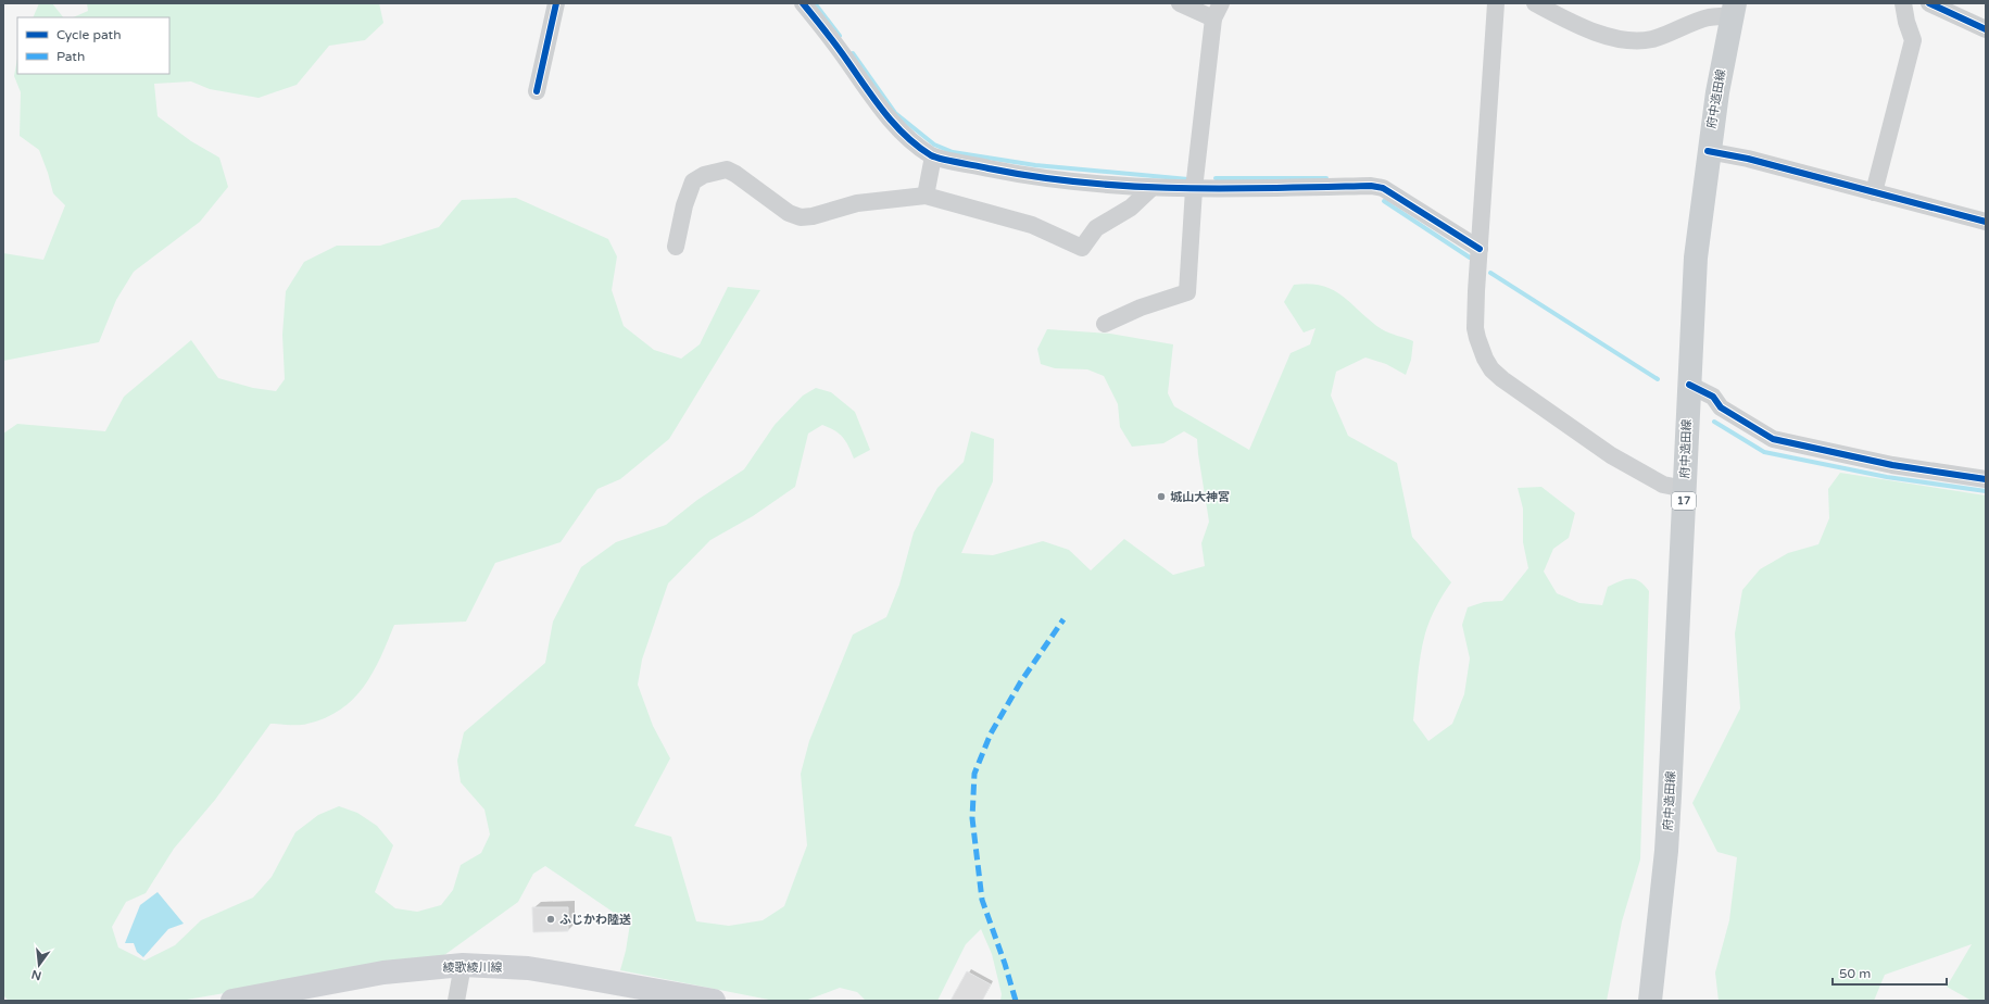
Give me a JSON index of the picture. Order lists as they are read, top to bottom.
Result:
{
  "streets": {
    "main road": ["府中造田線", "17", "綾歌綾川線"]
  },
  "places": ["城山大神宮", "ふじかわ陸送"],
  "legend": ["Cycle path", "Path"],
  "scale_bar": "50 m",
  "north": "bottom"
}
